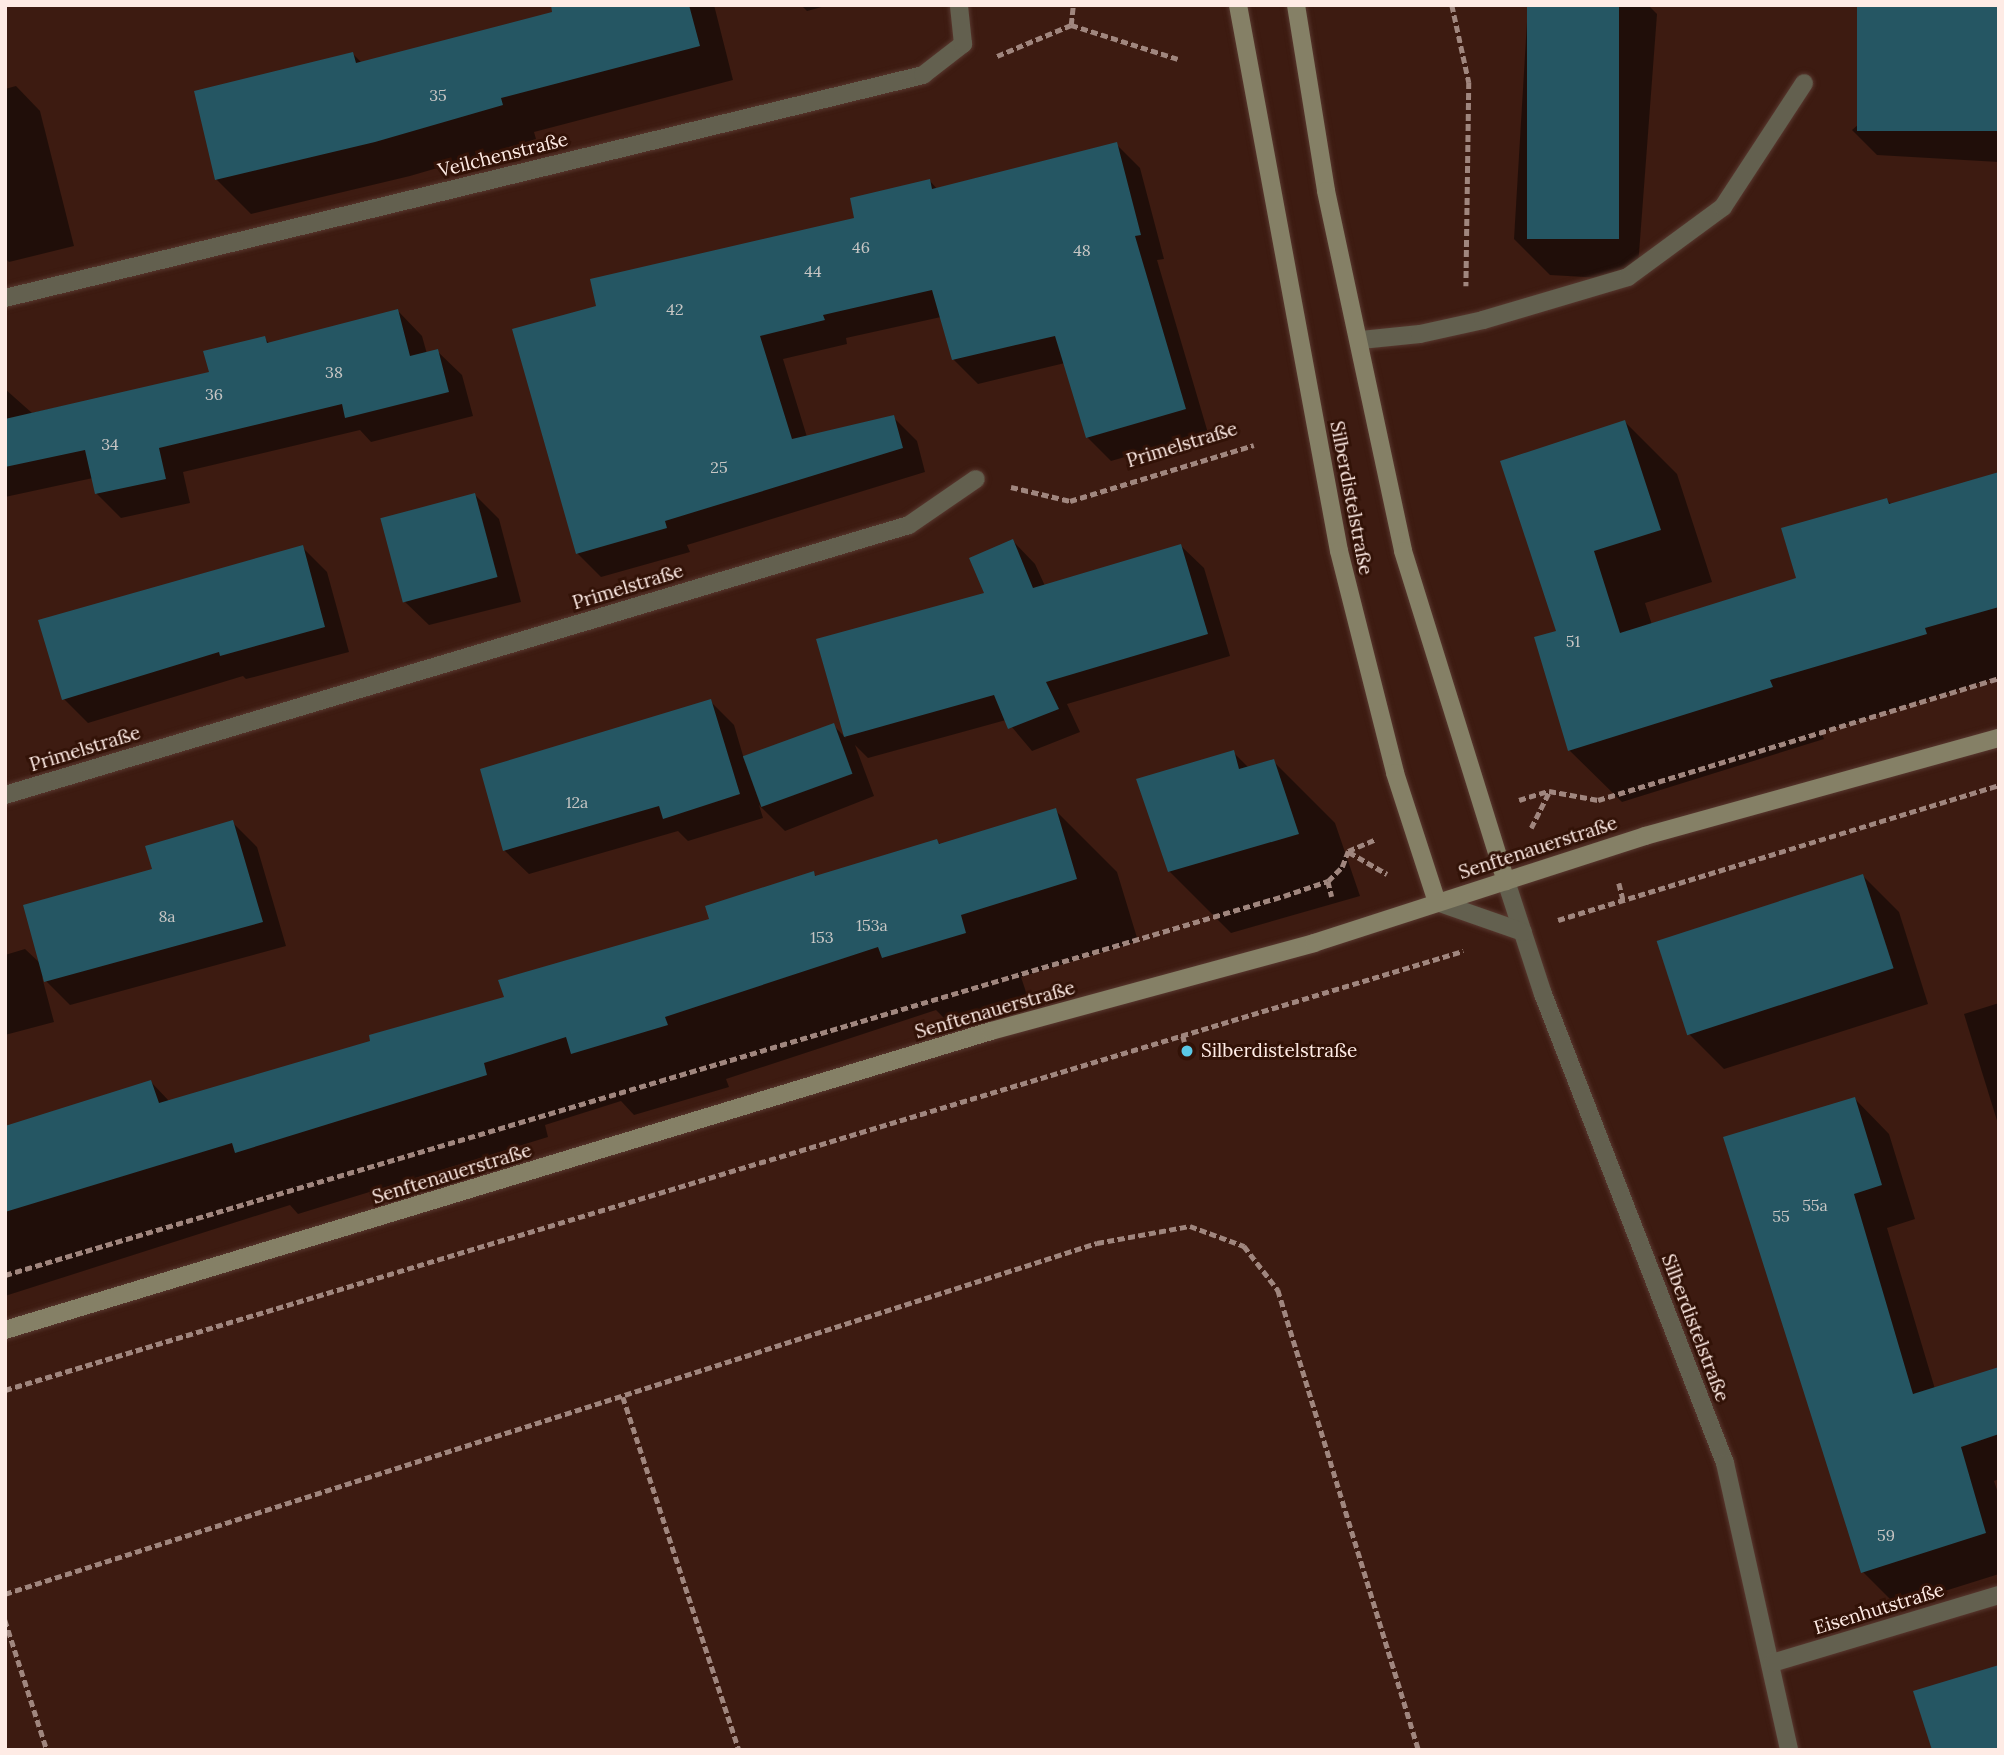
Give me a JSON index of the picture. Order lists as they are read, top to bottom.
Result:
{
  "streets": {
    "street": [
      "Veilchenstraße",
      "Primelstraße",
      "Silberdistelstraße",
      "Senftenauerstraße",
      "Eisenhutstraße"
    ]
  },
  "crossings": [
    ["Silberdistelstraße", "Senftenauerstraße"],
    ["Silberdistelstraße", "Eisenhutstraße"]
  ],
  "places": ["Silberdistelstraße"],
  "house_numbers": [
    "35",
    "46",
    "48",
    "44",
    "42",
    "38",
    "36",
    "34",
    "25",
    "51",
    "12a",
    "8a",
    "153a",
    "153",
    "55a",
    "55",
    "59"
  ]
}
